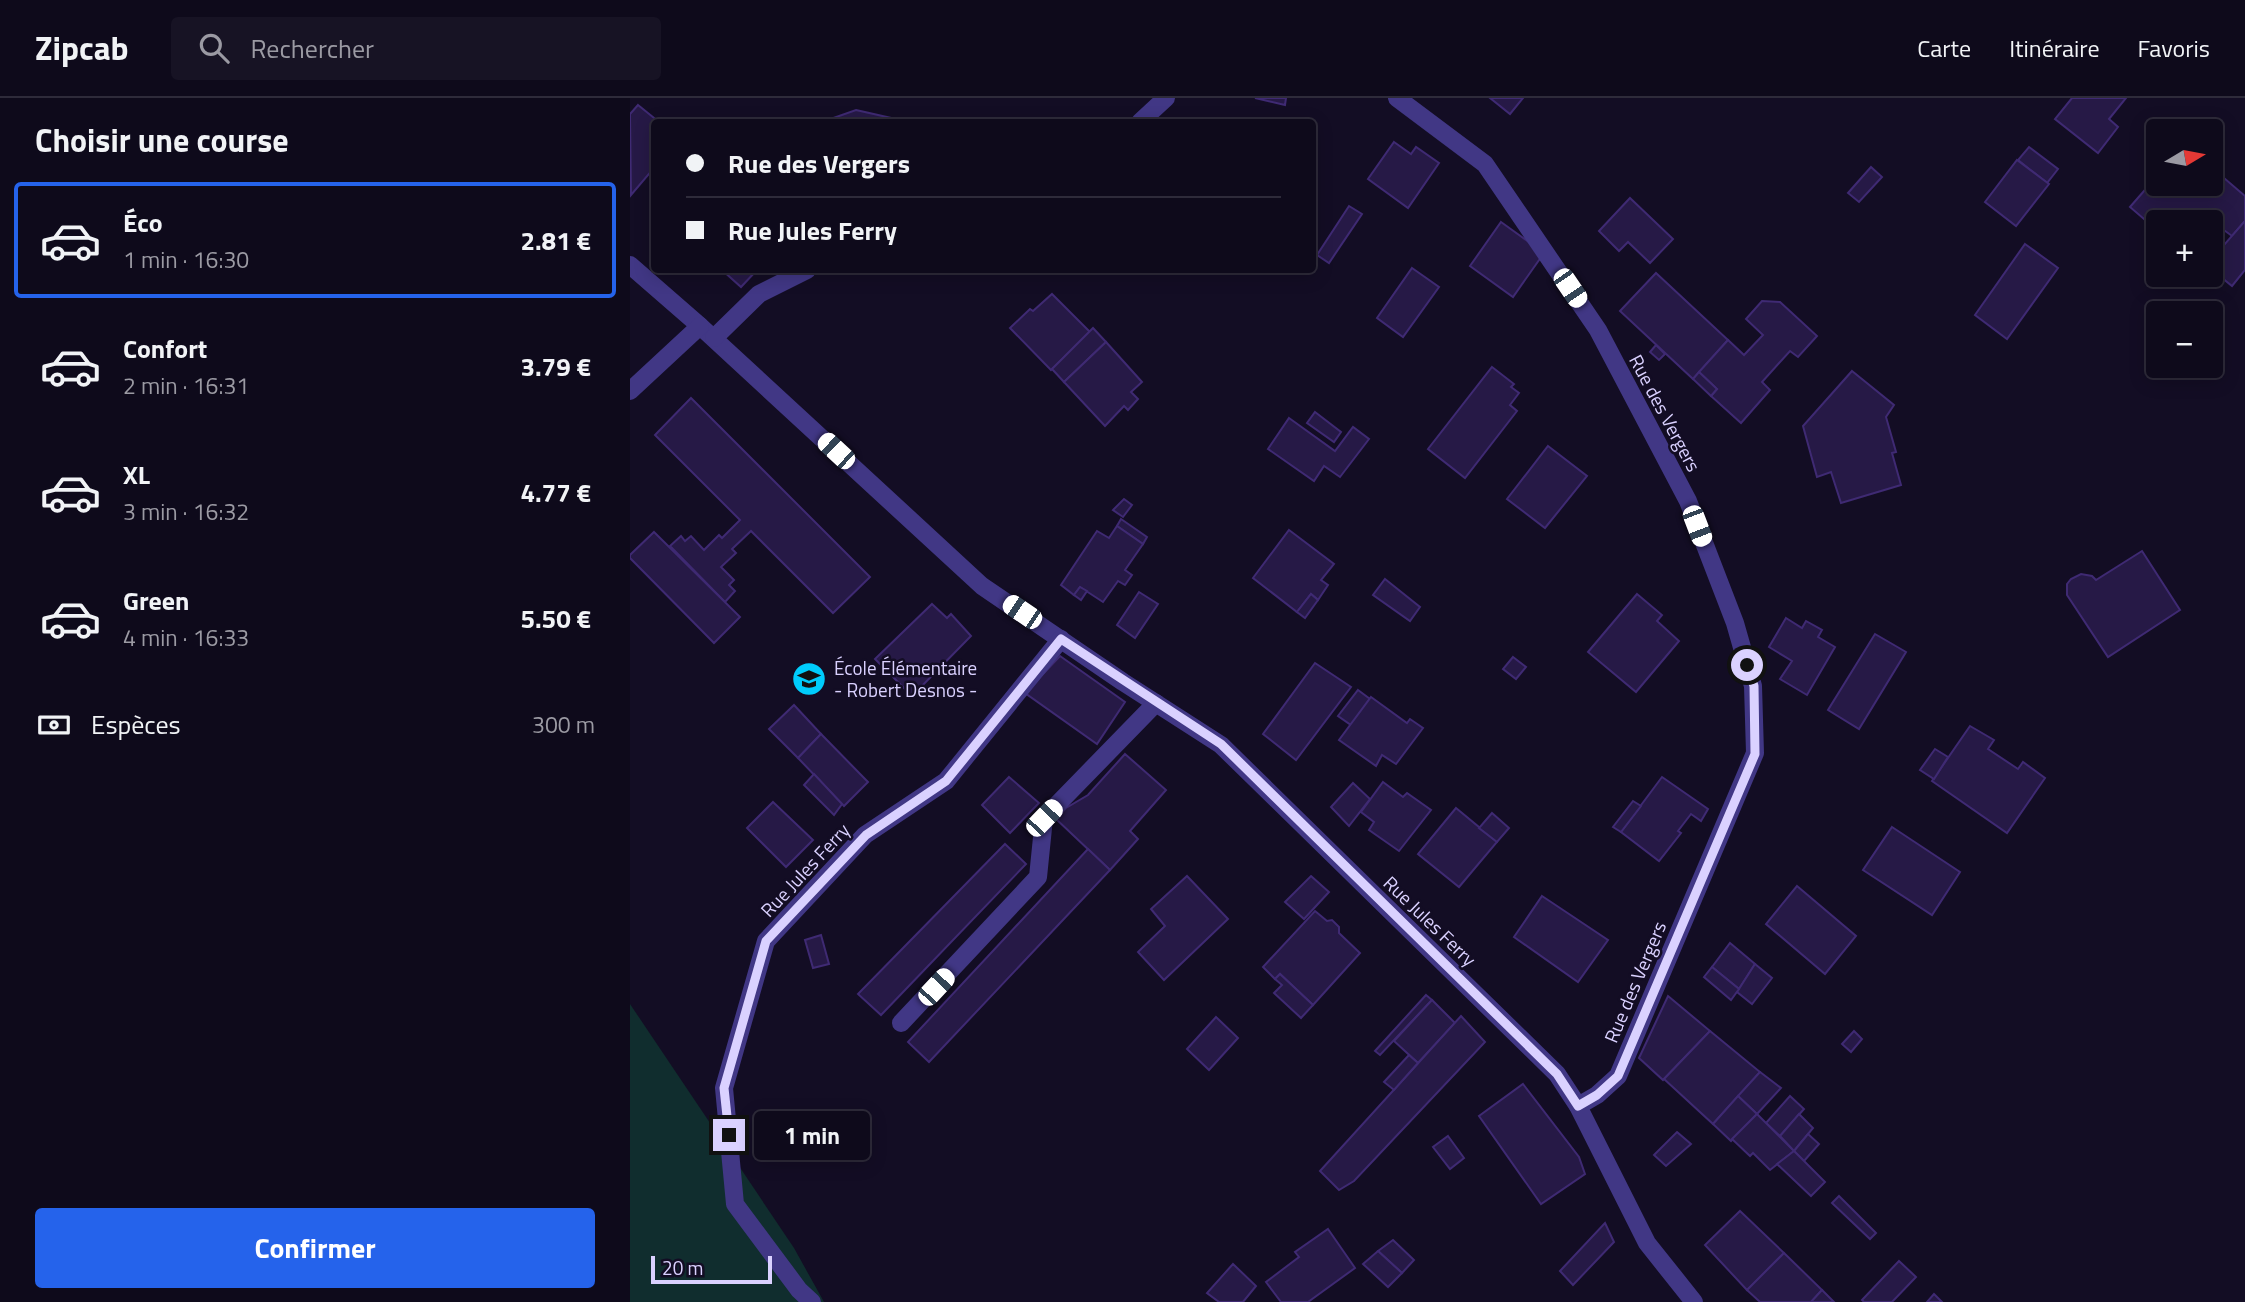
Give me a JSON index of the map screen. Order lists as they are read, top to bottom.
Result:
{
  "streets": {
    "street": ["Rue des Vergers", "Rue Jules Ferry"]
  },
  "crossings": [
    ["Rue des Vergers", "Rue Jules Ferry"]
  ],
  "places": {
    "school or university": ["École Élémentaire - Robert Desnos -"]
  },
  "scale_bar": "20 m",
  "north": "right",
  "page": {
    "header": "Zipcab",
    "search": "Rechercher",
    "nav": ["Carte", "Itinéraire", "Favoris"],
    "heading": "Choisir une course",
    "map_buttons": ["+", "−"],
    "banner": ["Rue des Vergers", "Rue Jules Ferry"],
    "list": [
      {
        "name": "Éco",
        "note": "1 min · 16:30",
        "value": "2.81 €"
      },
      {
        "name": "Confort",
        "note": "2 min · 16:31",
        "value": "3.79 €"
      },
      {
        "name": "XL",
        "note": "3 min · 16:32",
        "value": "4.77 €"
      },
      {
        "name": "Green",
        "note": "4 min · 16:33",
        "value": "5.50 €"
      }
    ],
    "pay": ["Espèces", "300 m"],
    "bubble": "1 min",
    "buttons": "Confirmer",
    "scale": "20 m"
  }
}
